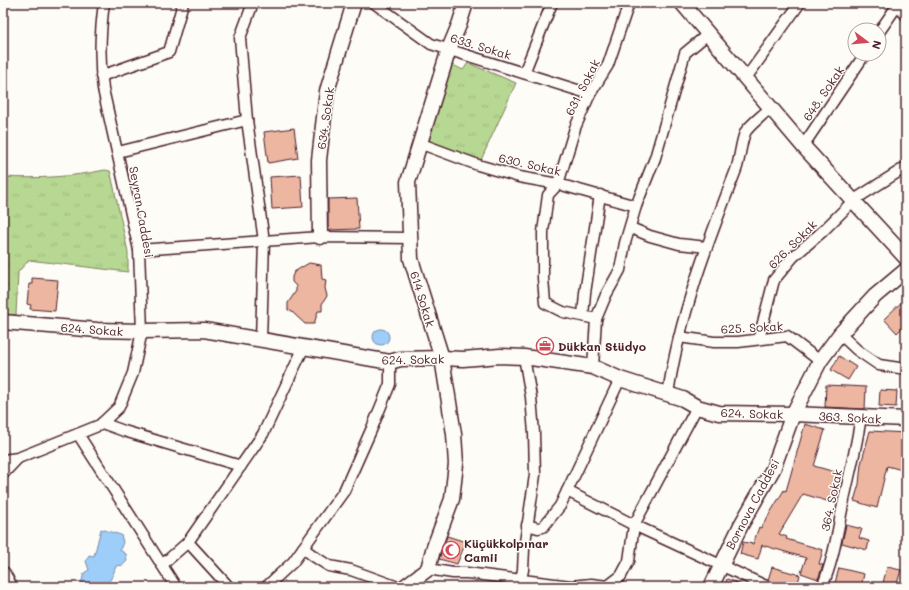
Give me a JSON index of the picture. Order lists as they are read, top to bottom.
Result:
{
  "streets": {
    "street": [
      "633. Sokak",
      "631. Sokak",
      "648. Sokak",
      "634. Sokak",
      "630. Sokak",
      "Seyran Caddesi",
      "626. Sokak",
      "614 Sokak",
      "625. Sokak",
      "624. Sokak",
      "363. Sokak",
      "364. Sokak",
      "Bornova Caddesi"
    ]
  },
  "crossings": [
    ["633. Sokak", "631. Sokak"],
    ["633. Sokak", "614 Sokak"],
    ["631. Sokak", "630. Sokak"],
    ["630. Sokak", "614 Sokak"],
    ["Seyran Caddesi", "624. Sokak"],
    ["626. Sokak", "625. Sokak"],
    ["614 Sokak", "624. Sokak"],
    ["625. Sokak", "Bornova Caddesi"],
    ["624. Sokak", "363. Sokak"],
    ["624. Sokak", "Bornova Caddesi"],
    ["363. Sokak", "364. Sokak"],
    ["363. Sokak", "Bornova Caddesi"]
  ],
  "places": {
    "office": ["Dükkan Stüdyo"],
    "mosque": ["Küçükkolpınar Camii"]
  },
  "north": "right"
}
